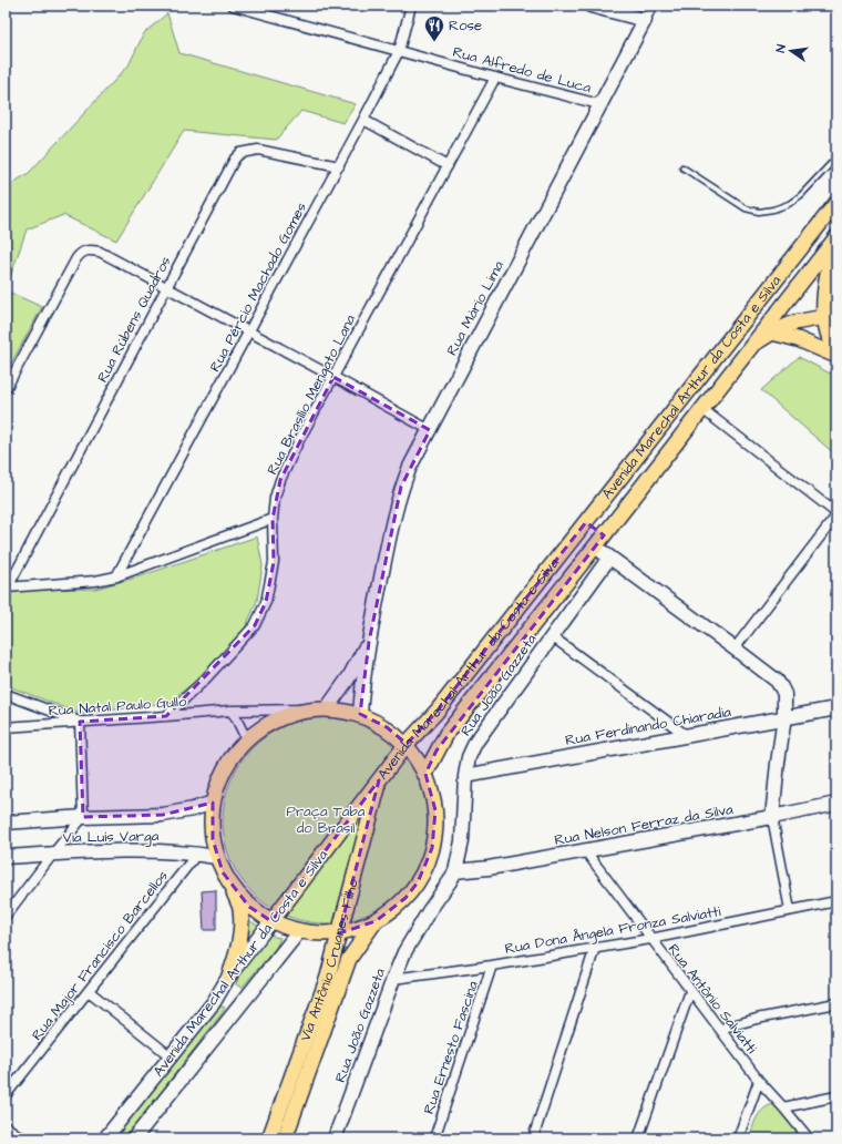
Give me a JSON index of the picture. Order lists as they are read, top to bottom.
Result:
{
  "streets": {
    "main road": ["Avenida Marechal Arthur da Costa e Silva", "Via Antônio Cruanes Filho"],
    "street": [
      "Rua Alfredo de Luca",
      "Rua Pércio Machado Gomes",
      "Rua Mário Lima",
      "Rua Rúbens Quadros",
      "Rua Brasílio Mengato Lana",
      "Rua João Gazzeta",
      "Rua Natal Paulo Gullo",
      "Rua Ferdinando Chiaradia",
      "Rua Nelson Ferraz da Silva",
      "Via Luís Varga",
      "Rua Dona Ângela Fronza Salviatti",
      "Rua Major Francisco Barcellos",
      "Rua Antônio Salviatti",
      "Rua Ernesto Fascina"
    ]
  },
  "crossings": [
    ["Rua Alfredo de Luca", "Rua Pércio Machado Gomes"],
    ["Rua Alfredo de Luca", "Rua Mário Lima"],
    ["Rua Alfredo de Luca", "Rua Brasílio Mengato Lana"],
    ["Rua Pércio Machado Gomes", "Rua Rúbens Quadros"],
    ["Avenida Marechal Arthur da Costa e Silva", "Via Antônio Cruanes Filho"],
    ["Rua Brasílio Mengato Lana", "Rua Natal Paulo Gullo"],
    ["Rua João Gazzeta", "Rua Ferdinando Chiaradia"],
    ["Rua João Gazzeta", "Rua Nelson Ferraz da Silva"],
    ["Rua João Gazzeta", "Rua Dona Ângela Fronza Salviatti"],
    ["Rua Nelson Ferraz da Silva", "Rua Antônio Salviatti"],
    ["Via Luís Varga", "Rua Major Francisco Barcellos"],
    ["Rua Dona Ângela Fronza Salviatti", "Rua Antônio Salviatti"],
    ["Rua Dona Ângela Fronza Salviatti", "Rua Ernesto Fascina"]
  ],
  "parks": ["Praça Taba do Brasil"],
  "places": {
    "restaurant": ["Rose"]
  },
  "north": "left"
}
